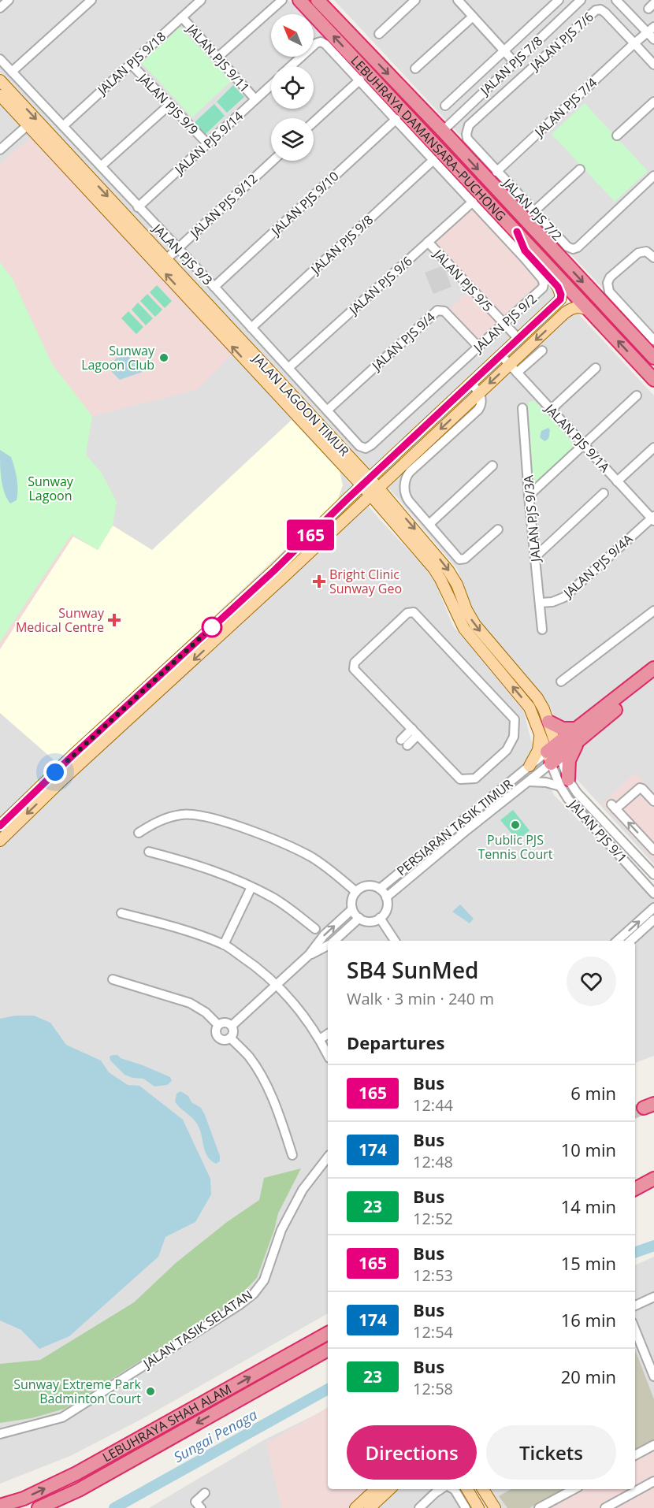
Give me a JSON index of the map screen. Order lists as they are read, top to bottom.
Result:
{
  "streets": {
    "highway": ["LEBUHRAYA DAMANSARA–PUCHONG", "LEBUHRAYA SHAH ALAM"],
    "main road": ["JALAN LAGOON TIMUR"],
    "street": [
      "JALAN PJS 7/6",
      "JALAN PJS 9/11",
      "JALAN PJS 9/18",
      "JALAN PJS 7/8",
      "JALAN PJS 9/9",
      "JALAN PJS 7/4",
      "JALAN PJS 9/14",
      "JALAN PJS 9/10",
      "JALAN PJS 9/12",
      "JALAN PJS 7/2",
      "JALAN PJS 9/8",
      "JALAN PJS 9/3",
      "JALAN PJS 9/5",
      "JALAN PJS 9/6",
      "JALAN PJS 9/2",
      "JALAN PJS 9/4",
      "JALAN PJS 9/1A",
      "JALAN PJS 9/3A",
      "JALAN PJS 9/4A",
      "PERSIARAN TASIK TIMUR",
      "JALAN PJS 9/1",
      "JALAN TASIK SELATAN"
    ]
  },
  "crossings": [
    ["JALAN PJS 7/6", "JALAN PJS 7/4"],
    ["JALAN PJS 7/6", "JALAN PJS 7/2"],
    ["JALAN PJS 9/11", "JALAN PJS 9/18"],
    ["JALAN PJS 9/11", "JALAN PJS 9/14"],
    ["JALAN PJS 9/18", "JALAN PJS 9/9"],
    ["JALAN PJS 9/18", "JALAN PJS 9/3"],
    ["JALAN PJS 7/8", "LEBUHRAYA DAMANSARA–PUCHONG"],
    ["JALAN PJS 9/9", "JALAN PJS 9/14"],
    ["JALAN PJS 7/4", "JALAN PJS 7/2"],
    ["JALAN PJS 9/14", "JALAN PJS 9/3"],
    ["JALAN PJS 9/10", "JALAN PJS 9/3"],
    ["JALAN PJS 9/10", "JALAN PJS 9/2"],
    ["JALAN PJS 9/12", "JALAN PJS 9/3"],
    ["JALAN PJS 9/12", "JALAN LAGOON TIMUR"],
    ["JALAN PJS 9/8", "JALAN PJS 9/3"],
    ["JALAN PJS 9/8", "JALAN PJS 9/2"],
    ["JALAN PJS 9/3", "JALAN PJS 9/6"],
    ["JALAN PJS 9/3", "JALAN PJS 9/2"],
    ["JALAN PJS 9/3", "JALAN PJS 9/4"],
    ["JALAN PJS 9/5", "JALAN PJS 9/6"],
    ["JALAN PJS 9/5", "JALAN PJS 9/2"],
    ["JALAN PJS 9/6", "JALAN PJS 9/2"],
    ["JALAN PJS 9/2", "JALAN PJS 9/4"],
    ["JALAN LAGOON TIMUR", "PERSIARAN TASIK TIMUR"],
    ["JALAN LAGOON TIMUR", "JALAN PJS 9/1"],
    ["JALAN PJS 9/1A", "JALAN PJS 9/4A"],
    ["JALAN PJS 9/3A", "JALAN PJS 9/4A"],
    ["PERSIARAN TASIK TIMUR", "JALAN PJS 9/1"]
  ],
  "water": ["Sungai Penaga"],
  "parks": ["Sunway Lagoon"],
  "places": {
    "other": ["Sunway Lagoon Club", "Public PJS Tennis Court", "Sunway Extreme Park Badminton Court"],
    "health": ["Bright Clinic Sunway Geo", "Sunway Medical Centre"]
  },
  "lines": ["bus line 165"],
  "north": "top left",
  "page": {
    "on_map": "165",
    "heading": [
      ["SB4 SunMed", "Walk · 3 min · 240 m"],
      "Departures"
    ],
    "list": [
      {
        "mark": "165",
        "name": "Bus",
        "note": "12:44",
        "value": "6 min"
      },
      {
        "mark": "174",
        "name": "Bus",
        "note": "12:48",
        "value": "10 min"
      },
      {
        "mark": "23",
        "name": "Bus",
        "note": "12:52",
        "value": "14 min"
      },
      {
        "mark": "165",
        "name": "Bus",
        "note": "12:53",
        "value": "15 min"
      },
      {
        "mark": "174",
        "name": "Bus",
        "note": "12:54",
        "value": "16 min"
      },
      {
        "mark": "23",
        "name": "Bus",
        "note": "12:58",
        "value": "20 min"
      }
    ],
    "buttons": ["Directions", "Tickets"]
  }
}
